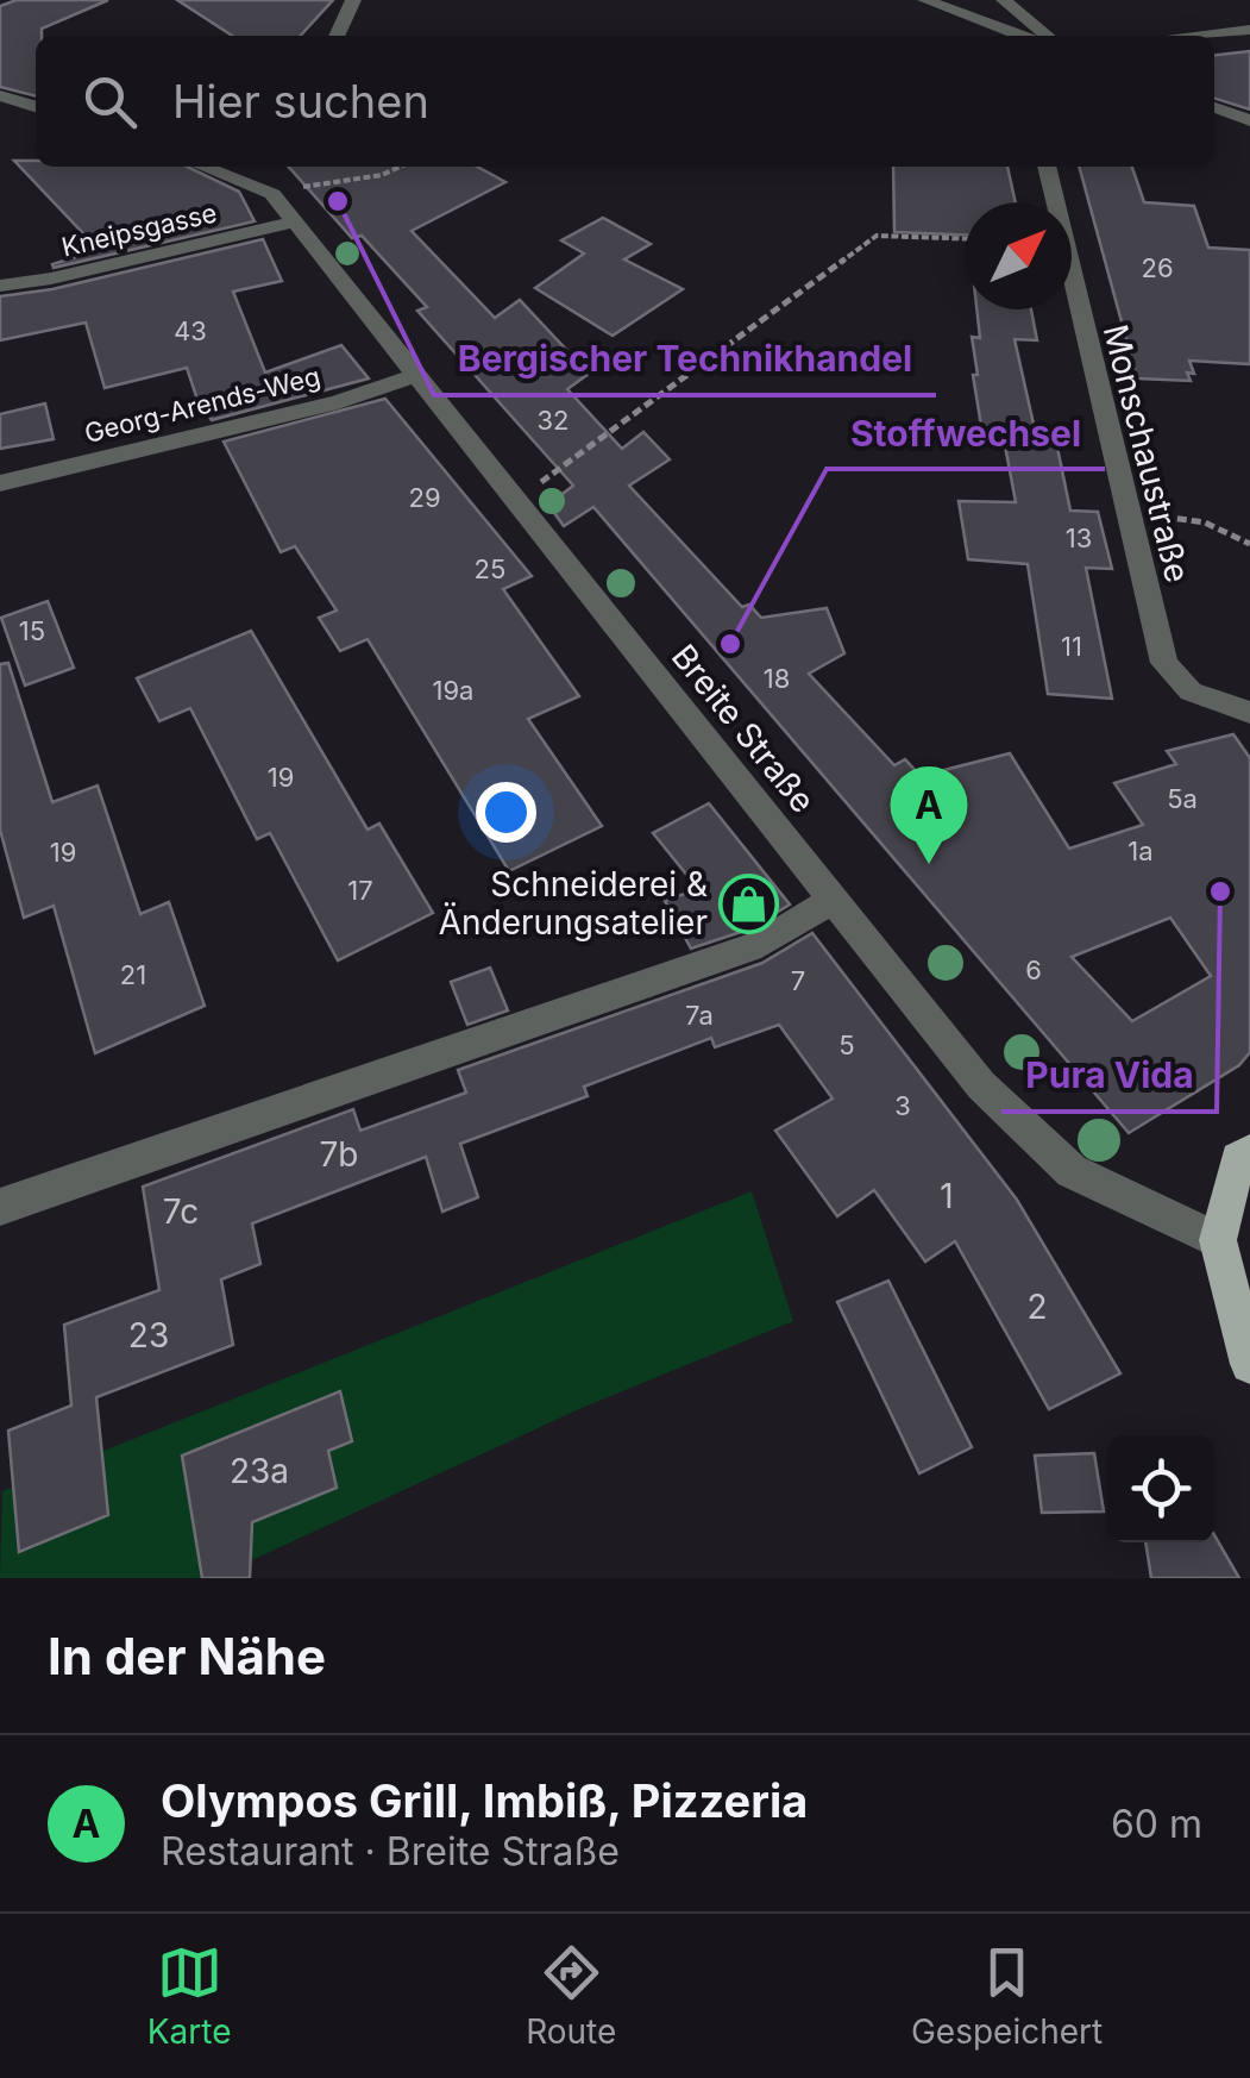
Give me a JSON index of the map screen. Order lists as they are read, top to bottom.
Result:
{
  "streets": {
    "street": [
      "Kneipsgasse",
      "Georg-Arends-Weg",
      "Monschaustraße",
      "Breite Straße"
    ]
  },
  "crossings": [
    ["Kneipsgasse", "Breite Straße"],
    ["Georg-Arends-Weg", "Breite Straße"]
  ],
  "places": {
    "other": ["Bergischer Technikhandel", "Stoffwechsel", "Pura Vida"],
    "shop": ["Schneiderei & Änderungsatelier"]
  },
  "house_numbers": [
    "26",
    "43",
    "32",
    "29",
    "13",
    "25",
    "15",
    "11",
    "18",
    "19a",
    "19",
    "5a",
    "1a",
    "19",
    "17",
    "6",
    "21",
    "7",
    "7a",
    "5",
    "3",
    "7b",
    "1",
    "7c",
    "2",
    "23",
    "23a"
  ],
  "north": "top right",
  "page": {
    "search": "Hier suchen",
    "pins": "A",
    "heading": "In der Nähe",
    "list": [
      {
        "mark": "A",
        "name": "Olympos Grill, Imbiß, Pizzeria",
        "note": "Restaurant · Breite Straße",
        "value": "60 m"
      }
    ],
    "nav": ["Karte", "Route", "Gespeichert"]
  }
}
